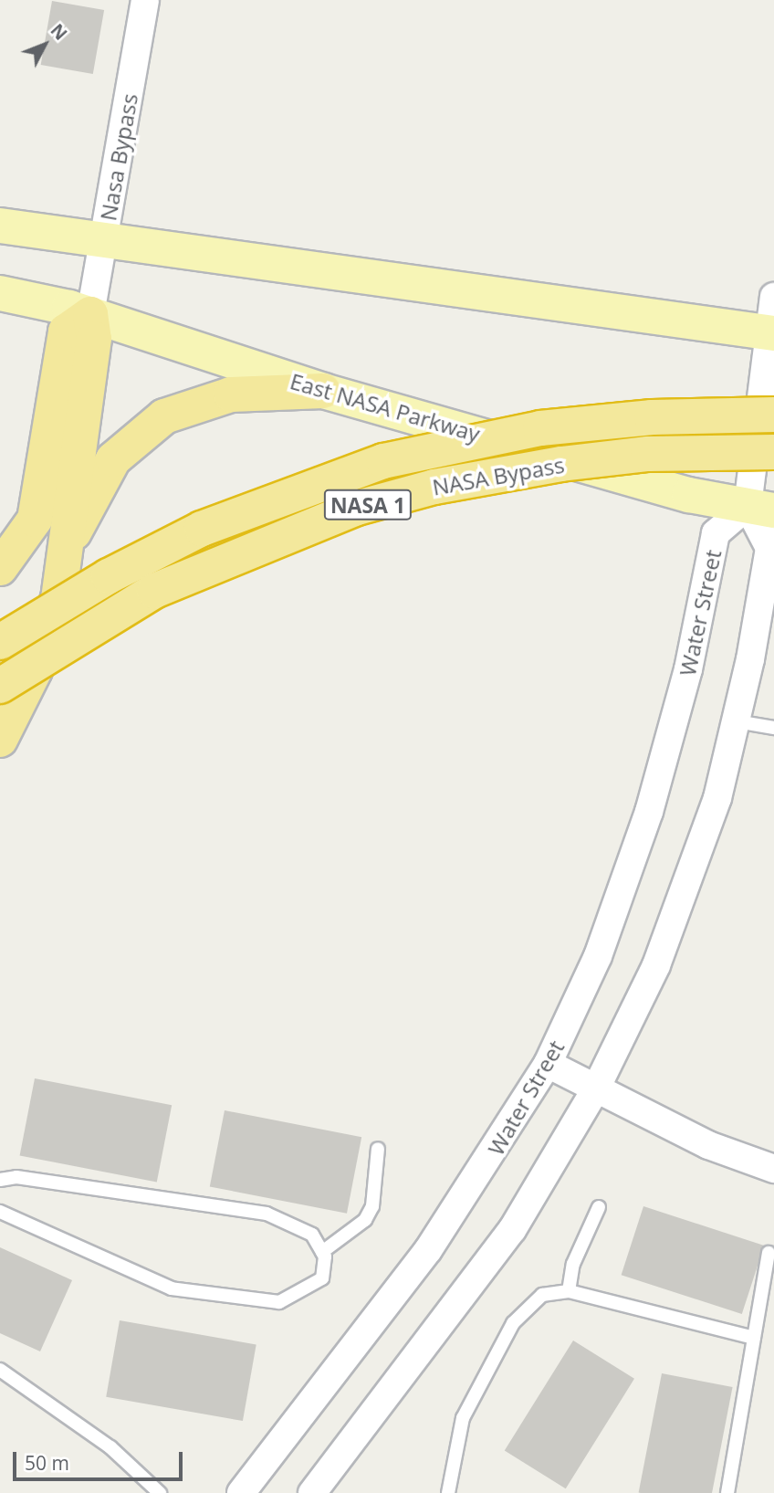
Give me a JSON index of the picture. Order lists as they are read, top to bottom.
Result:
{
  "streets": {
    "highway": ["NASA Bypass", "NASA 1"],
    "main road": ["East NASA Parkway"],
    "street": ["Nasa Bypass", "Water Street"]
  },
  "crossings": [
    ["Nasa Bypass", "East NASA Parkway"],
    ["East NASA Parkway", "Water Street"]
  ],
  "scale_bar": "50 m",
  "north": "top right"
}
